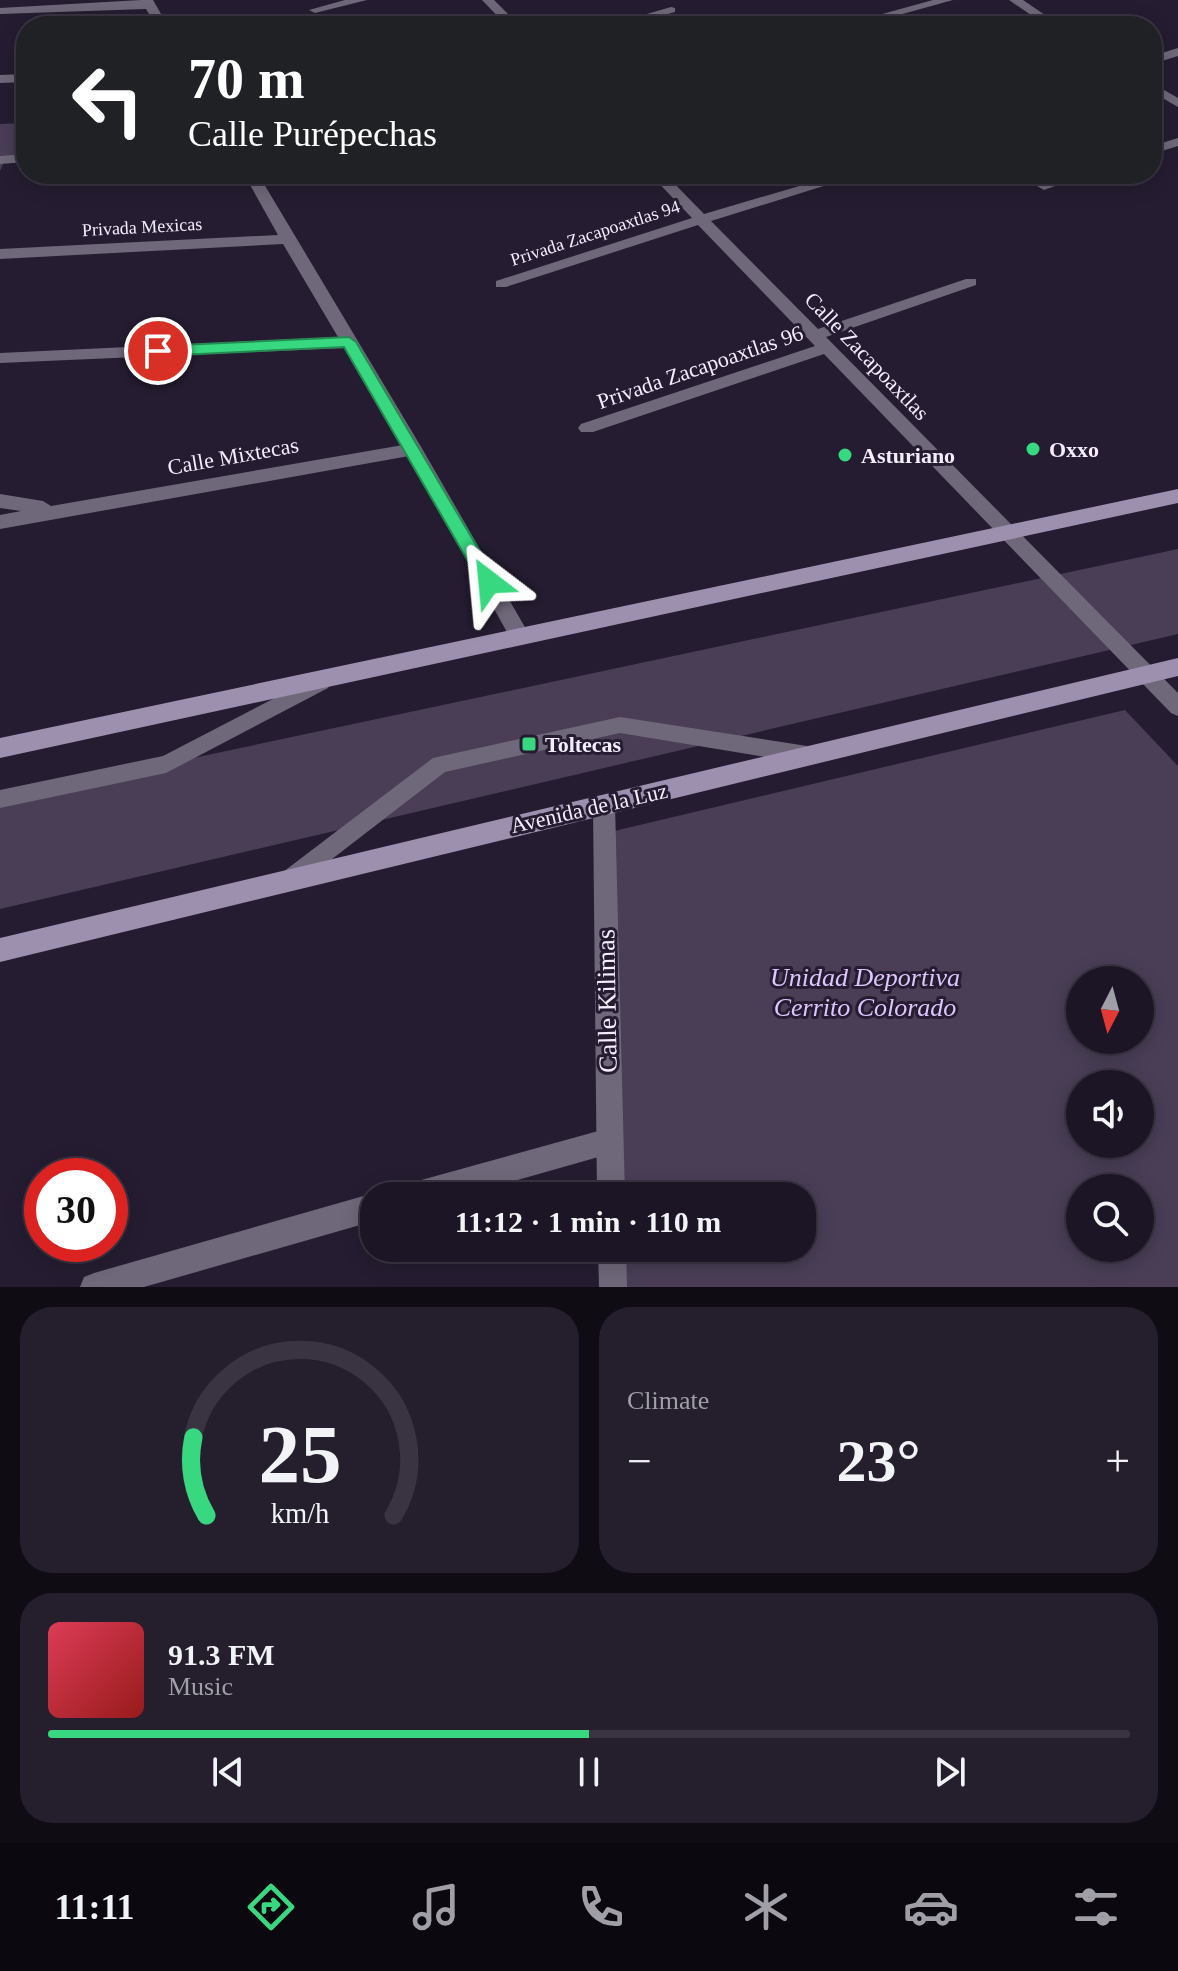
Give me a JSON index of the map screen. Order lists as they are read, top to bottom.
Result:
{
  "streets": {
    "main road": ["Avenida de la Luz"],
    "street": [
      "Privada Mexicas",
      "Privada Zacapoaxtlas 94",
      "Calle Zacapoaxtlas",
      "Privada Zacapoaxtlas 96",
      "Calle Mixtecas",
      "Calle Kilimas"
    ]
  },
  "crossings": [
    ["Privada Zacapoaxtlas 94", "Calle Zacapoaxtlas"],
    ["Calle Zacapoaxtlas", "Privada Zacapoaxtlas 96"],
    ["Calle Zacapoaxtlas", "Avenida de la Luz"],
    ["Avenida de la Luz", "Calle Kilimas"]
  ],
  "parks": ["Unidad Deportiva Cerrito Colorado"],
  "places": {
    "other": ["Oxxo", "Asturiano"],
    "transit": ["Toltecas"]
  },
  "north": "bottom",
  "page": {
    "turn": ["70 m", "Calle Purépechas"],
    "limit": "30",
    "trip": "11:12 · 1 min · 110 m",
    "tile": "Climate",
    "heat": ["−", "23°", "+"],
    "song": ["91.3 FM", "Music"],
    "tabs": "11:11",
    "gauge": ["25", "km/h"]
  }
}
